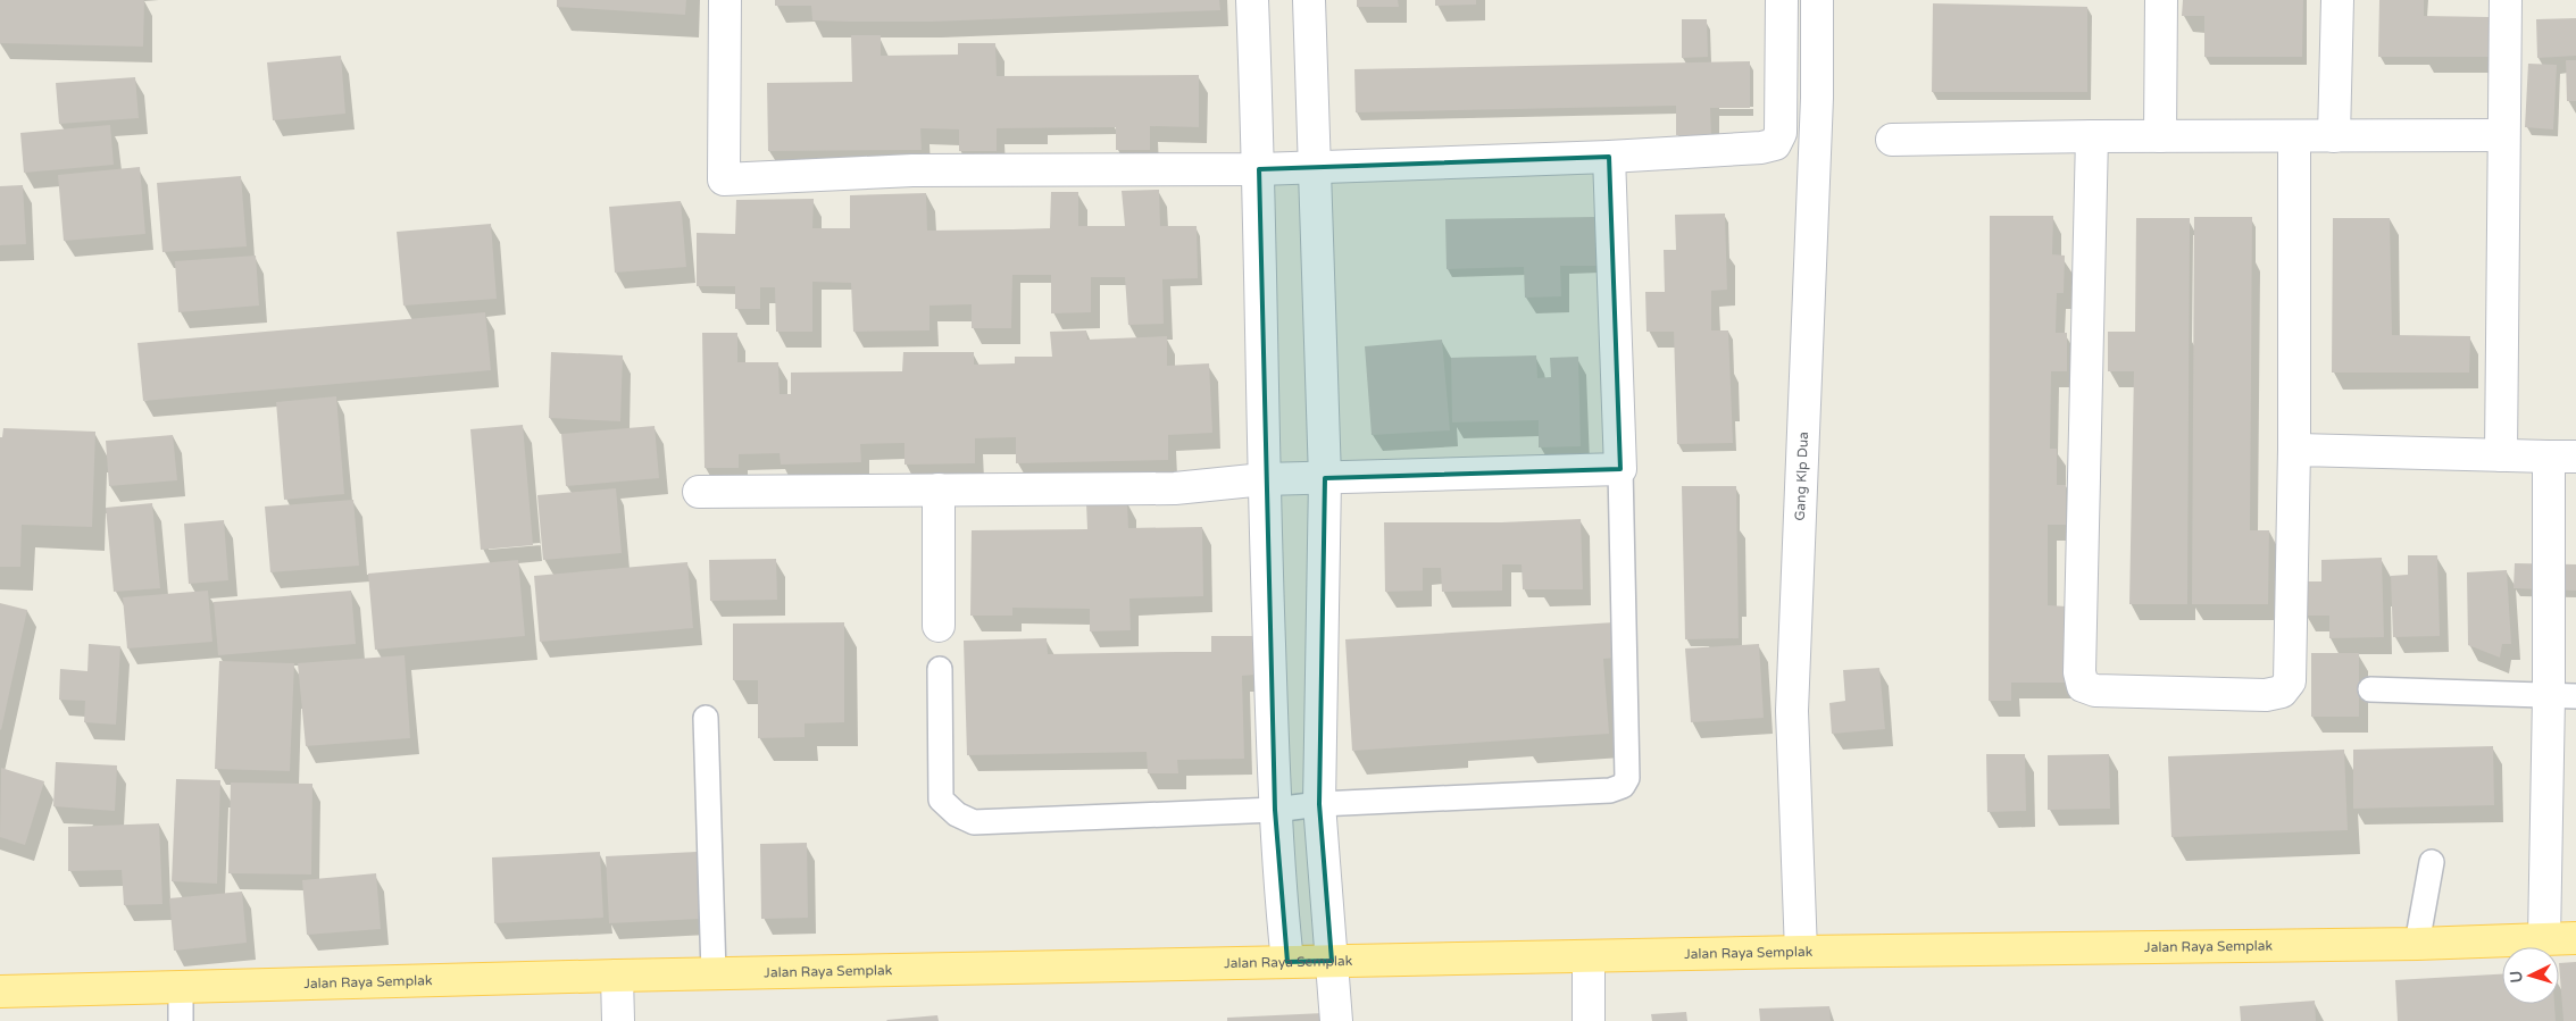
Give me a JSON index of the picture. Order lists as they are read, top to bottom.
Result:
{
  "streets": {
    "main road": ["Jalan Raya Semplak"],
    "street": ["Gang Klp Dua"]
  },
  "crossings": [
    ["Gang Klp Dua", "Jalan Raya Semplak"]
  ],
  "north": "left"
}
